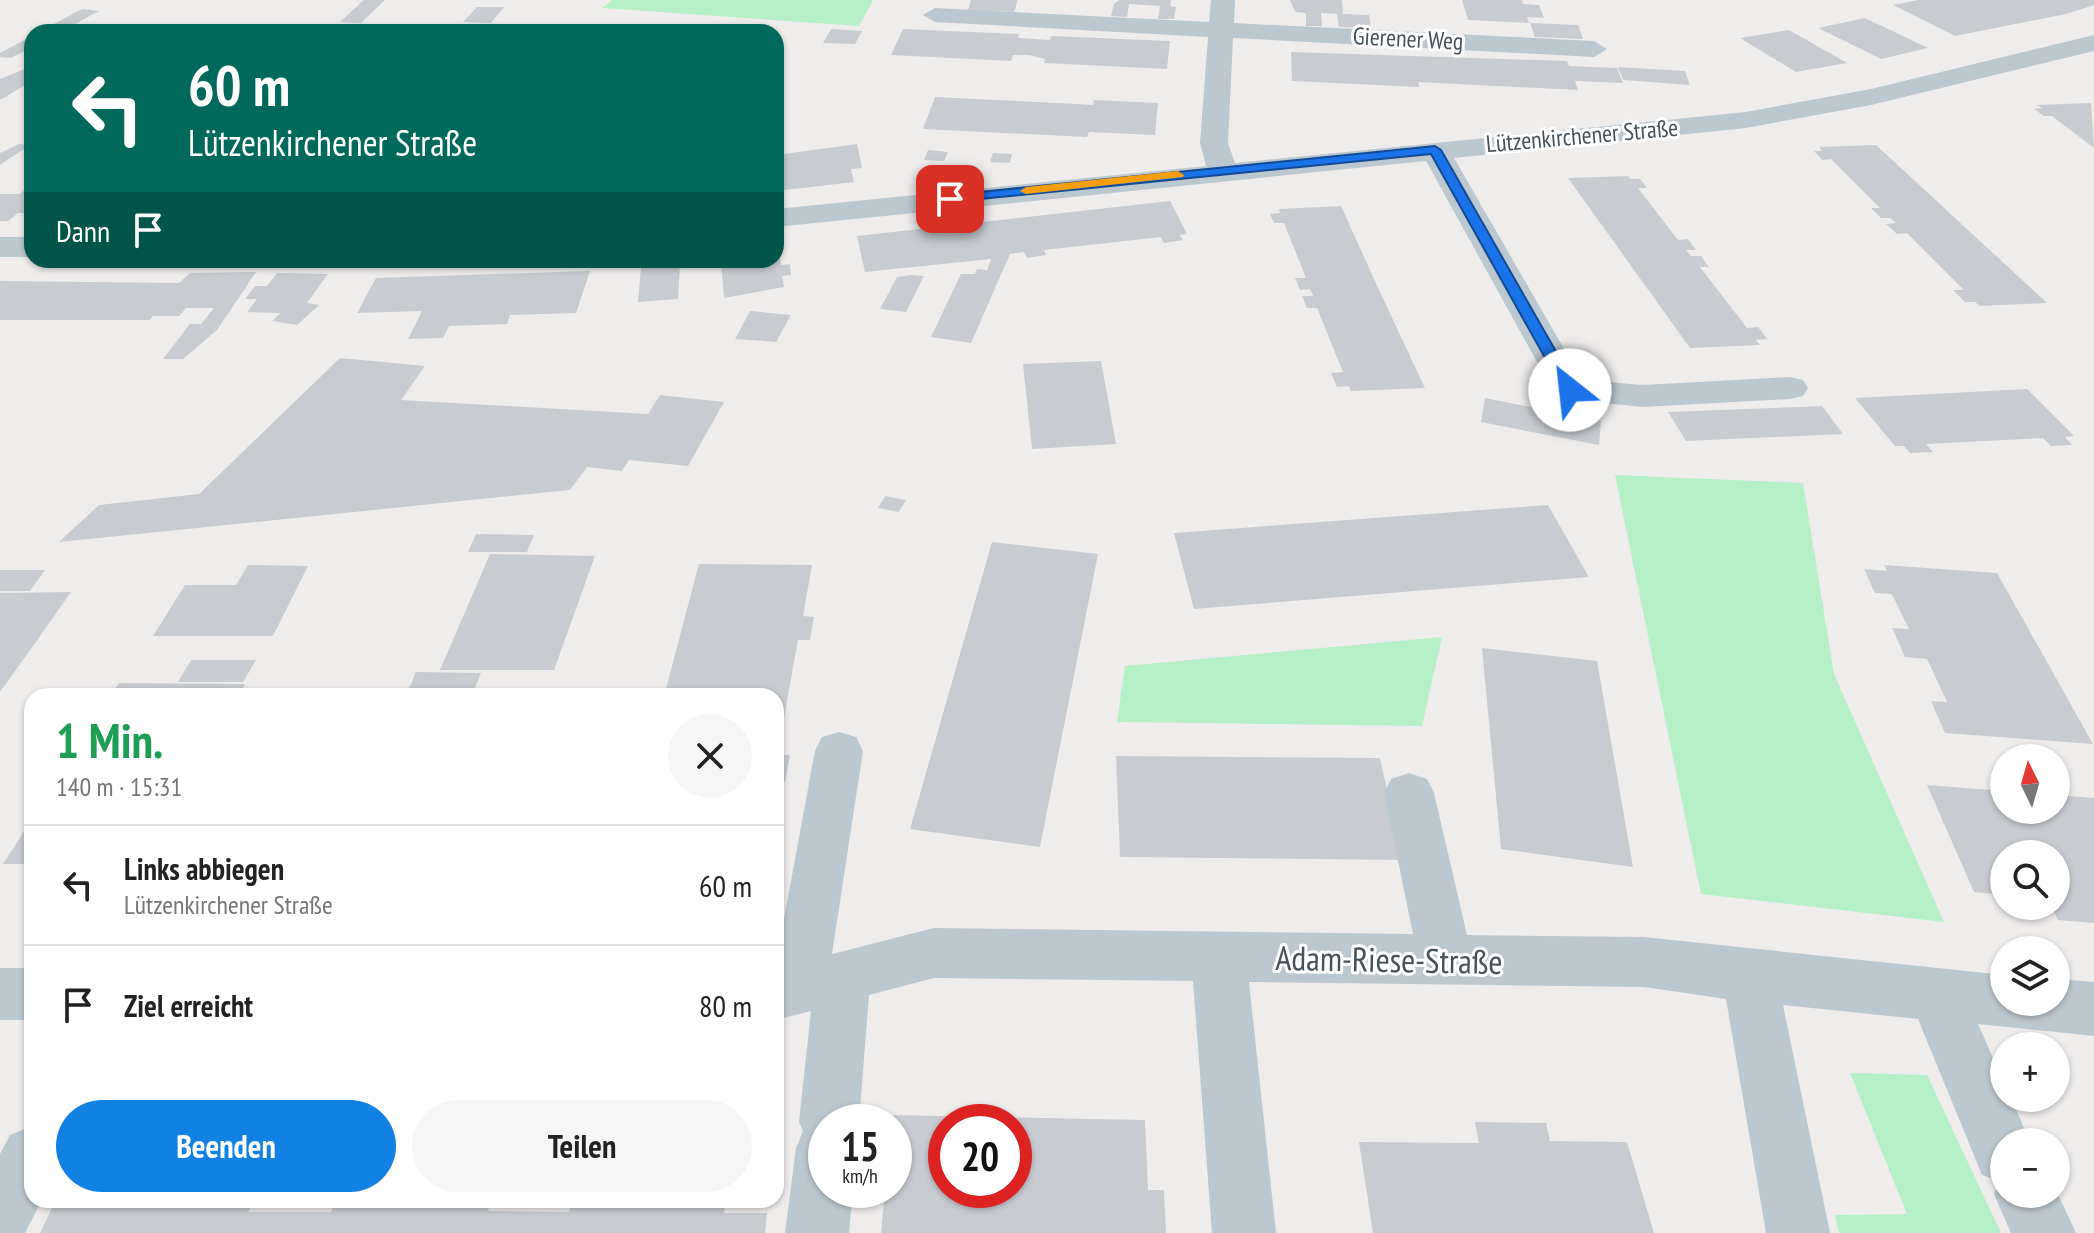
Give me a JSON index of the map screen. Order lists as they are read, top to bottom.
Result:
{
  "streets": {
    "street": ["Gierener Weg", "Lützenkirchener Straße", "Adam-Riese-Straße"]
  },
  "north": "top",
  "page": {
    "turn": ["60 m", "Lützenkirchener Straße"],
    "then": "Dann",
    "heading": ["1 Min.", "140 m · 15:31"],
    "map_buttons": ["+", "−"],
    "list": [
      {
        "name": "Links abbiegen",
        "note": "Lützenkirchener Straße",
        "value": "60 m"
      },
      {
        "name": "Ziel erreicht",
        "value": "80 m"
      }
    ],
    "buttons": ["Beenden", "Teilen"],
    "speed": "15 km/h",
    "limit": "20"
  }
}
